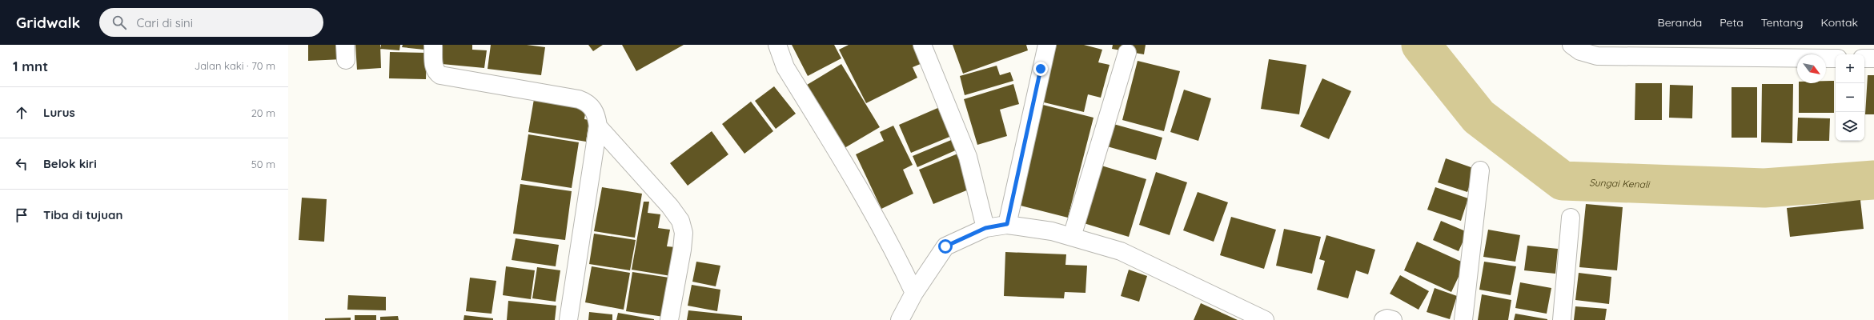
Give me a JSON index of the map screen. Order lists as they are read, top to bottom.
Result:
{
  "water": ["Sungai Kenali"],
  "north": "bottom right",
  "page": {
    "header": "Gridwalk",
    "search": "Cari di sini",
    "nav": [
      "Beranda",
      "Peta",
      "Tentang",
      "Kontak"
    ],
    "heading": ["1 mnt", "Jalan kaki · 70 m"],
    "map_buttons": ["+", "−"],
    "list": [
      ["Lurus", "20 m"],
      ["Belok kiri", "50 m"],
      "Tiba di tujuan"
    ]
  }
}
